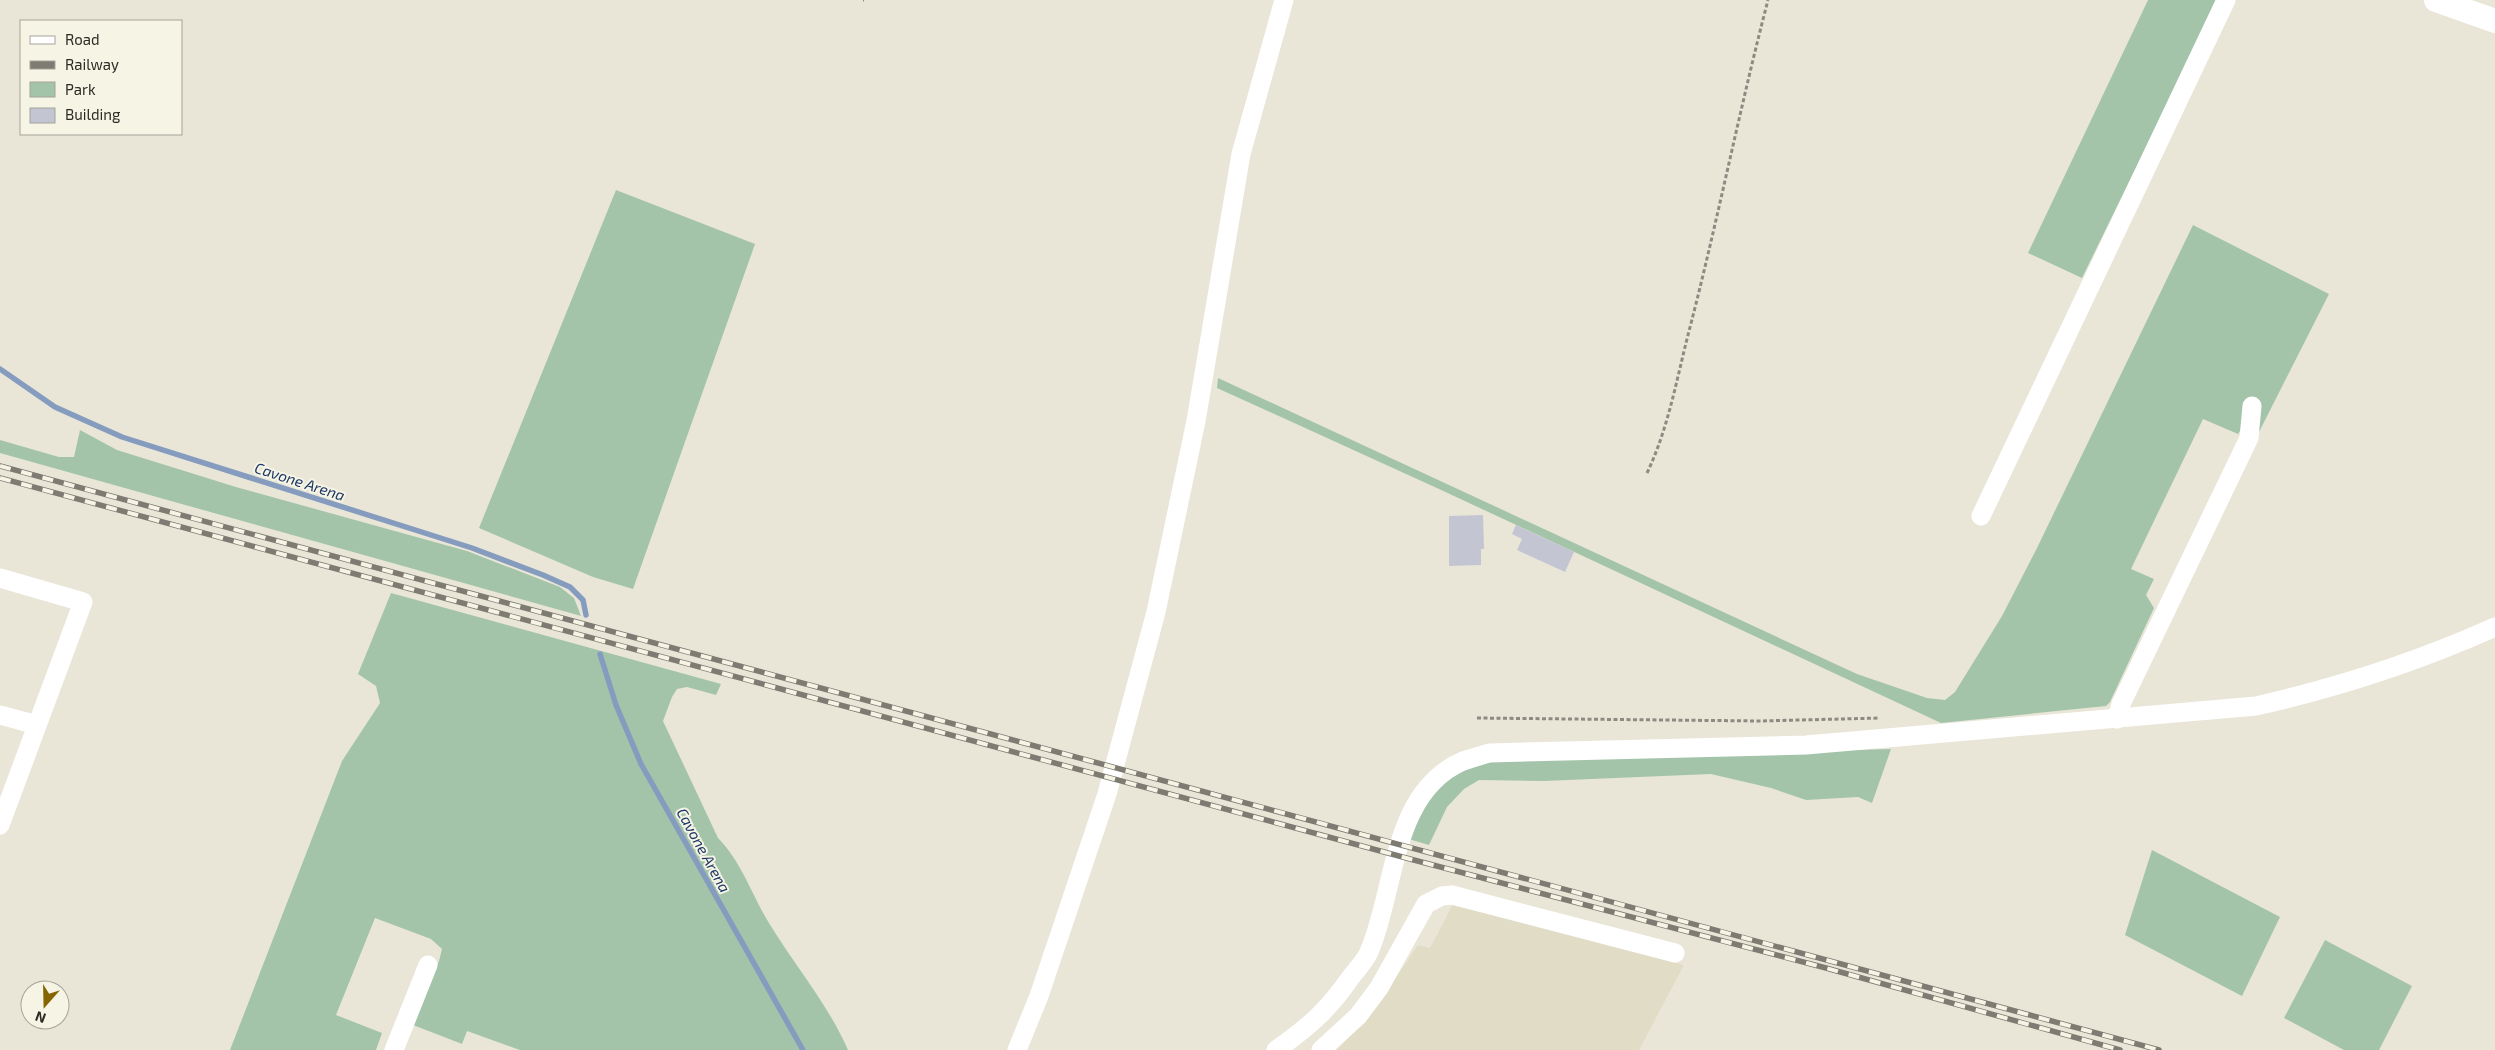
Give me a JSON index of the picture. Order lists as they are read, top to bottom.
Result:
{
  "water": ["Cavone Arena"],
  "legend": [
    "Road",
    "Railway",
    "Park",
    "Building"
  ],
  "north": "bottom"
}
